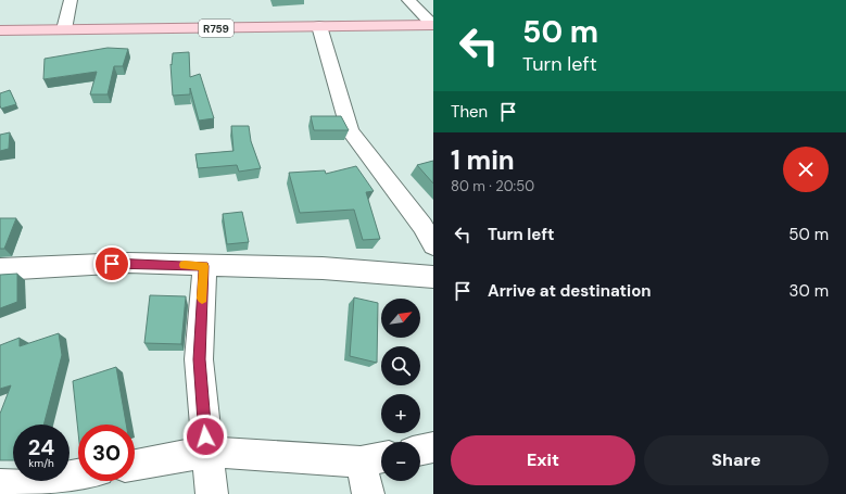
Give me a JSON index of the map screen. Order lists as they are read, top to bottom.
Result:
{
  "streets": {
    "main road": ["R759"]
  },
  "north": "top right",
  "page": {
    "turn": ["50 m", "Turn left"],
    "then": "Then",
    "heading": ["1 min", "80 m · 20:50"],
    "list": [
      {
        "name": "Turn left",
        "value": "50 m"
      },
      {
        "name": "Arrive at destination",
        "value": "30 m"
      }
    ],
    "map_buttons": ["+", "−"],
    "speed": "24 km/h",
    "limit": "30",
    "buttons": ["Exit", "Share"]
  }
}
